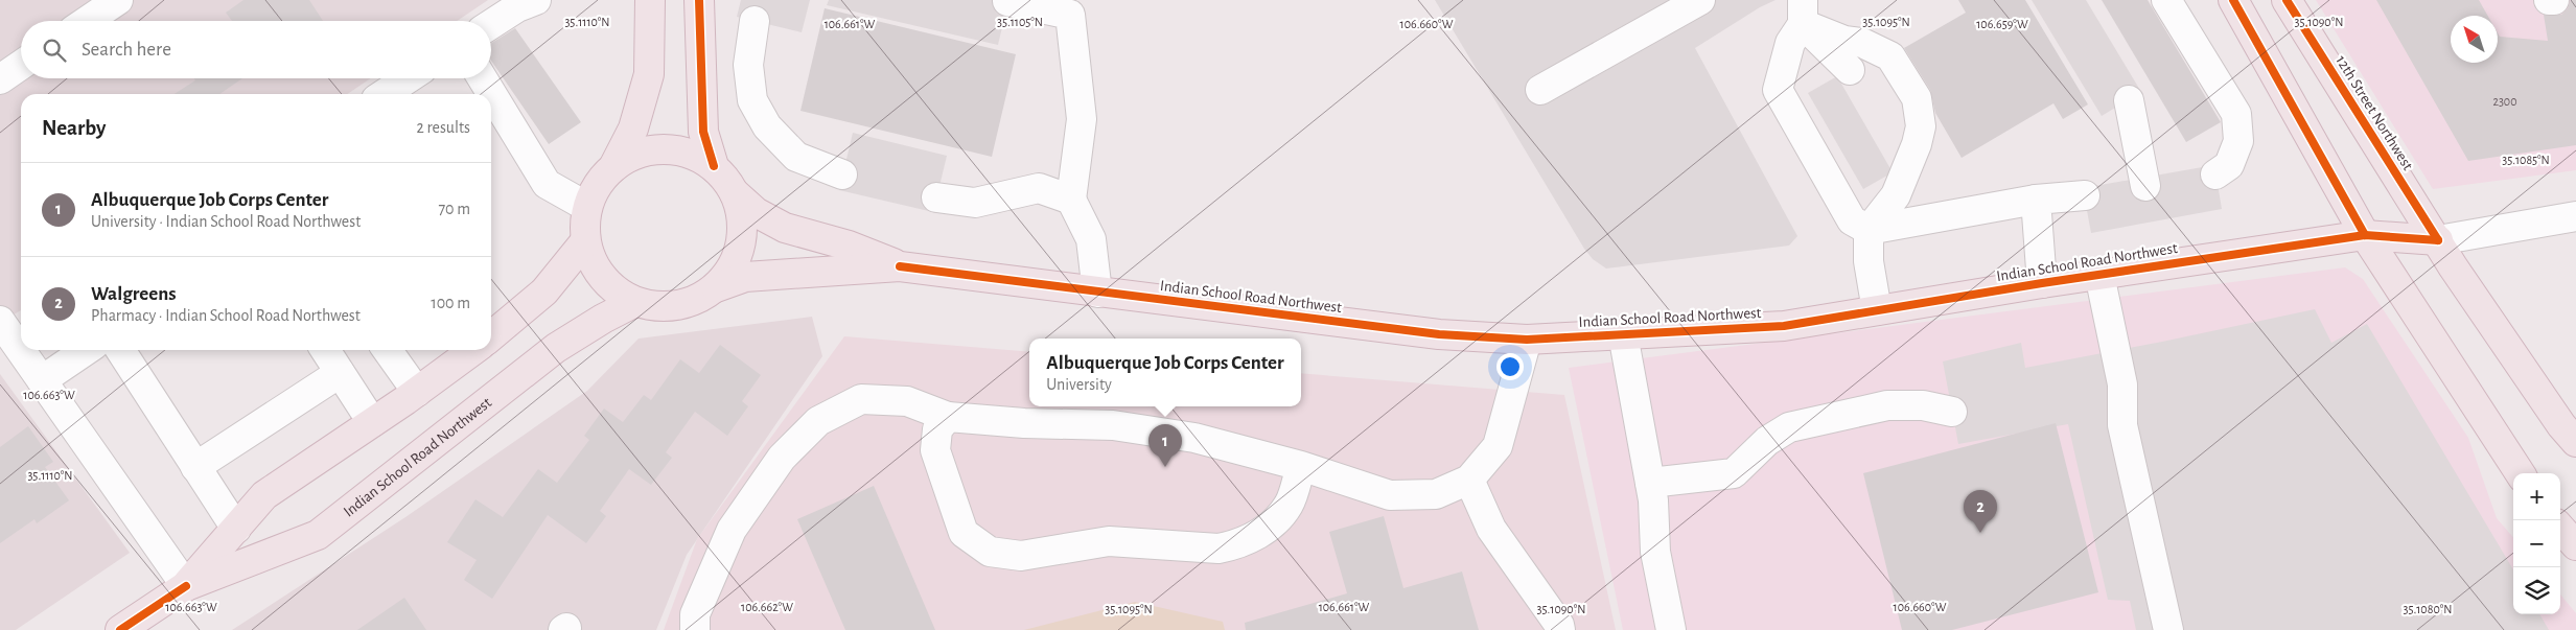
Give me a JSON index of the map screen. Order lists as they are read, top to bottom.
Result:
{
  "streets": {
    "main road": ["12th Street Northwest", "Indian School Road Northwest"]
  },
  "crossings": [
    ["12th Street Northwest", "Indian School Road Northwest"]
  ],
  "house_numbers": ["2300"],
  "north": "top left",
  "page": {
    "search": "Search here",
    "heading": ["Nearby", "2 results"],
    "list": [
      {
        "mark": "1",
        "name": "Albuquerque Job Corps Center",
        "note": "University · Indian School Road Northwest",
        "value": "70 m"
      },
      {
        "mark": "2",
        "name": "Walgreens",
        "note": "Pharmacy · Indian School Road Northwest",
        "value": "100 m"
      }
    ],
    "popup": ["Albuquerque Job Corps Center", "University"],
    "pins": ["1", "2"],
    "map_buttons": ["+", "−"]
  },
  "coordinates": [
    "35.1110°N",
    "35.1105°N",
    "35.1095°N",
    "35.1090°N",
    "106.661°W",
    "106.660°W",
    "106.659°W",
    "35.1085°N",
    "106.663°W",
    "106.662°W",
    "35.1080°N"
  ]
}
